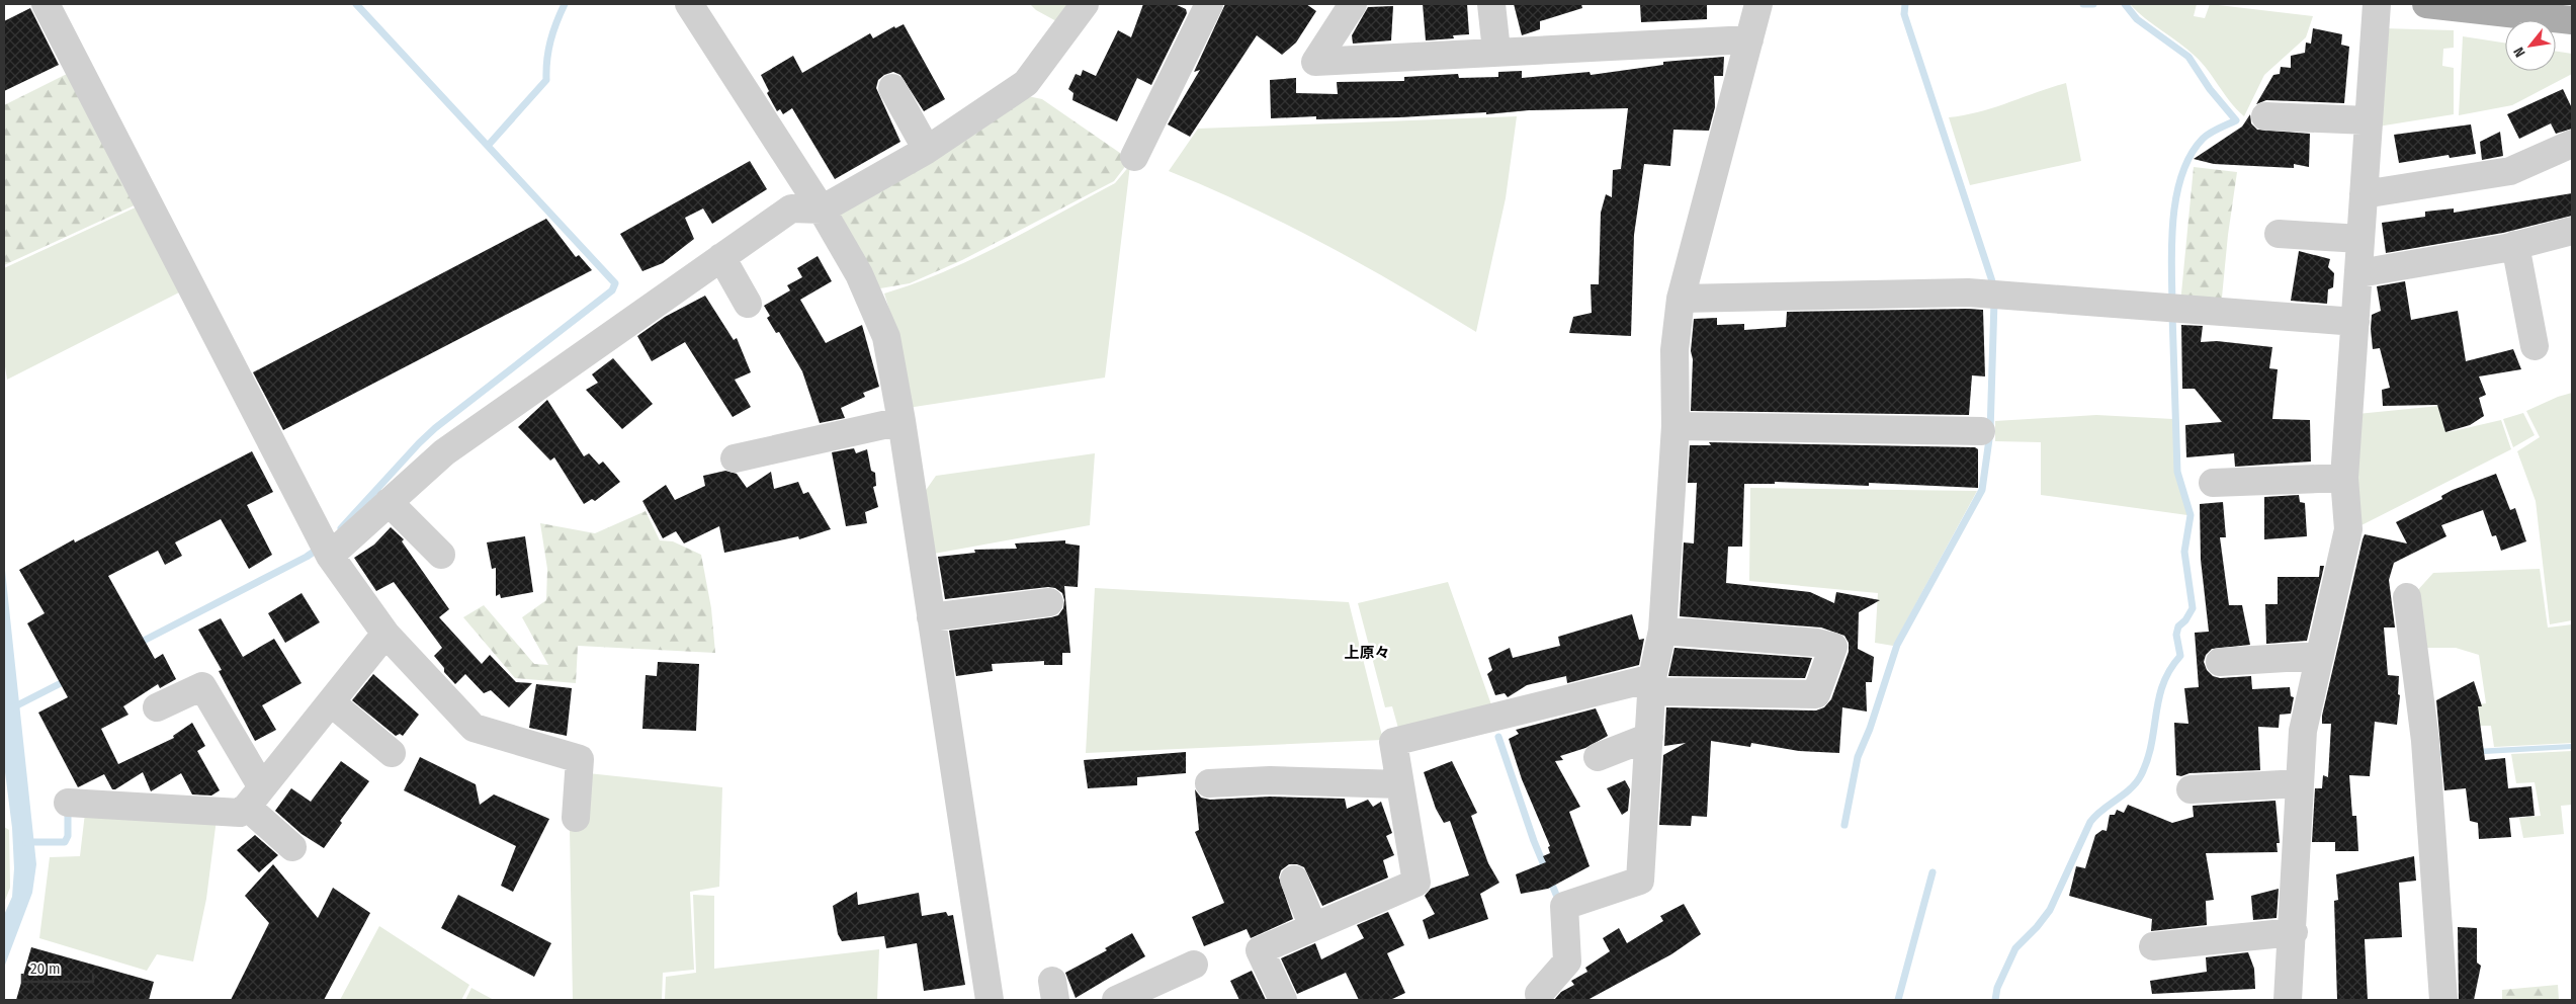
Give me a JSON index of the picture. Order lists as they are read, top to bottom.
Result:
{
  "districts": ["上原々"],
  "scale_bar": "20 m",
  "north": "bottom left"
}
